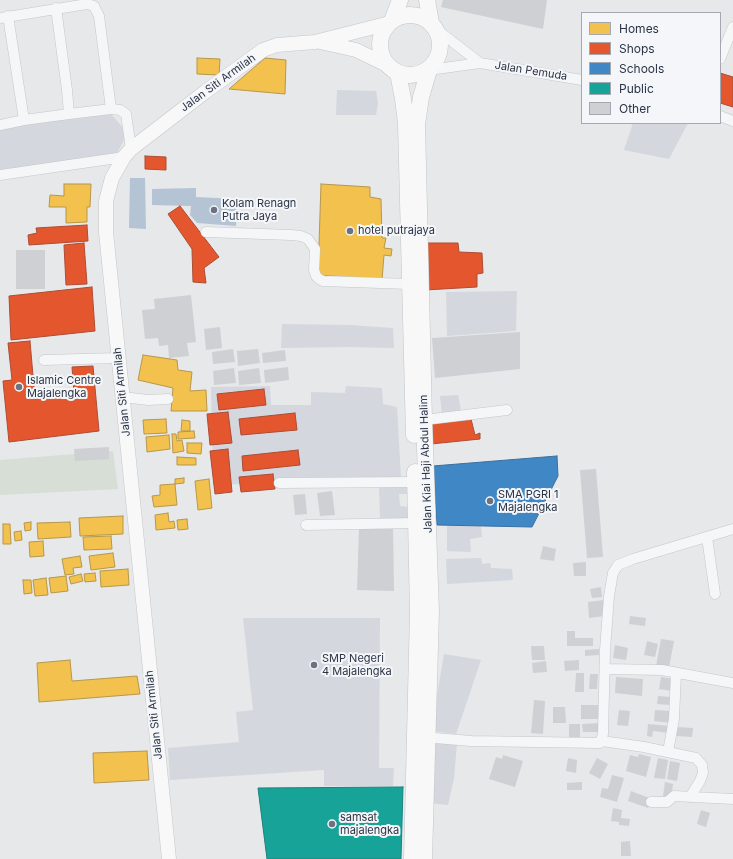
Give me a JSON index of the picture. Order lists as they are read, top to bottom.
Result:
{
  "streets": {
    "main road": ["Jalan Siti Armilah", "Jalan Kiai Haji Abdul Halim"],
    "street": ["Jalan Pemuda"]
  },
  "places": [
    "Kolam Renagn Putra Jaya",
    "hotel putrajaya",
    "Islamic Centre Majalengka",
    "SMA PGRI 1 Majalengka",
    "SMP Negeri 4 Majalengka",
    "samsat majalengka"
  ],
  "legend": [
    "Homes",
    "Shops",
    "Schools",
    "Public",
    "Other"
  ]
}
